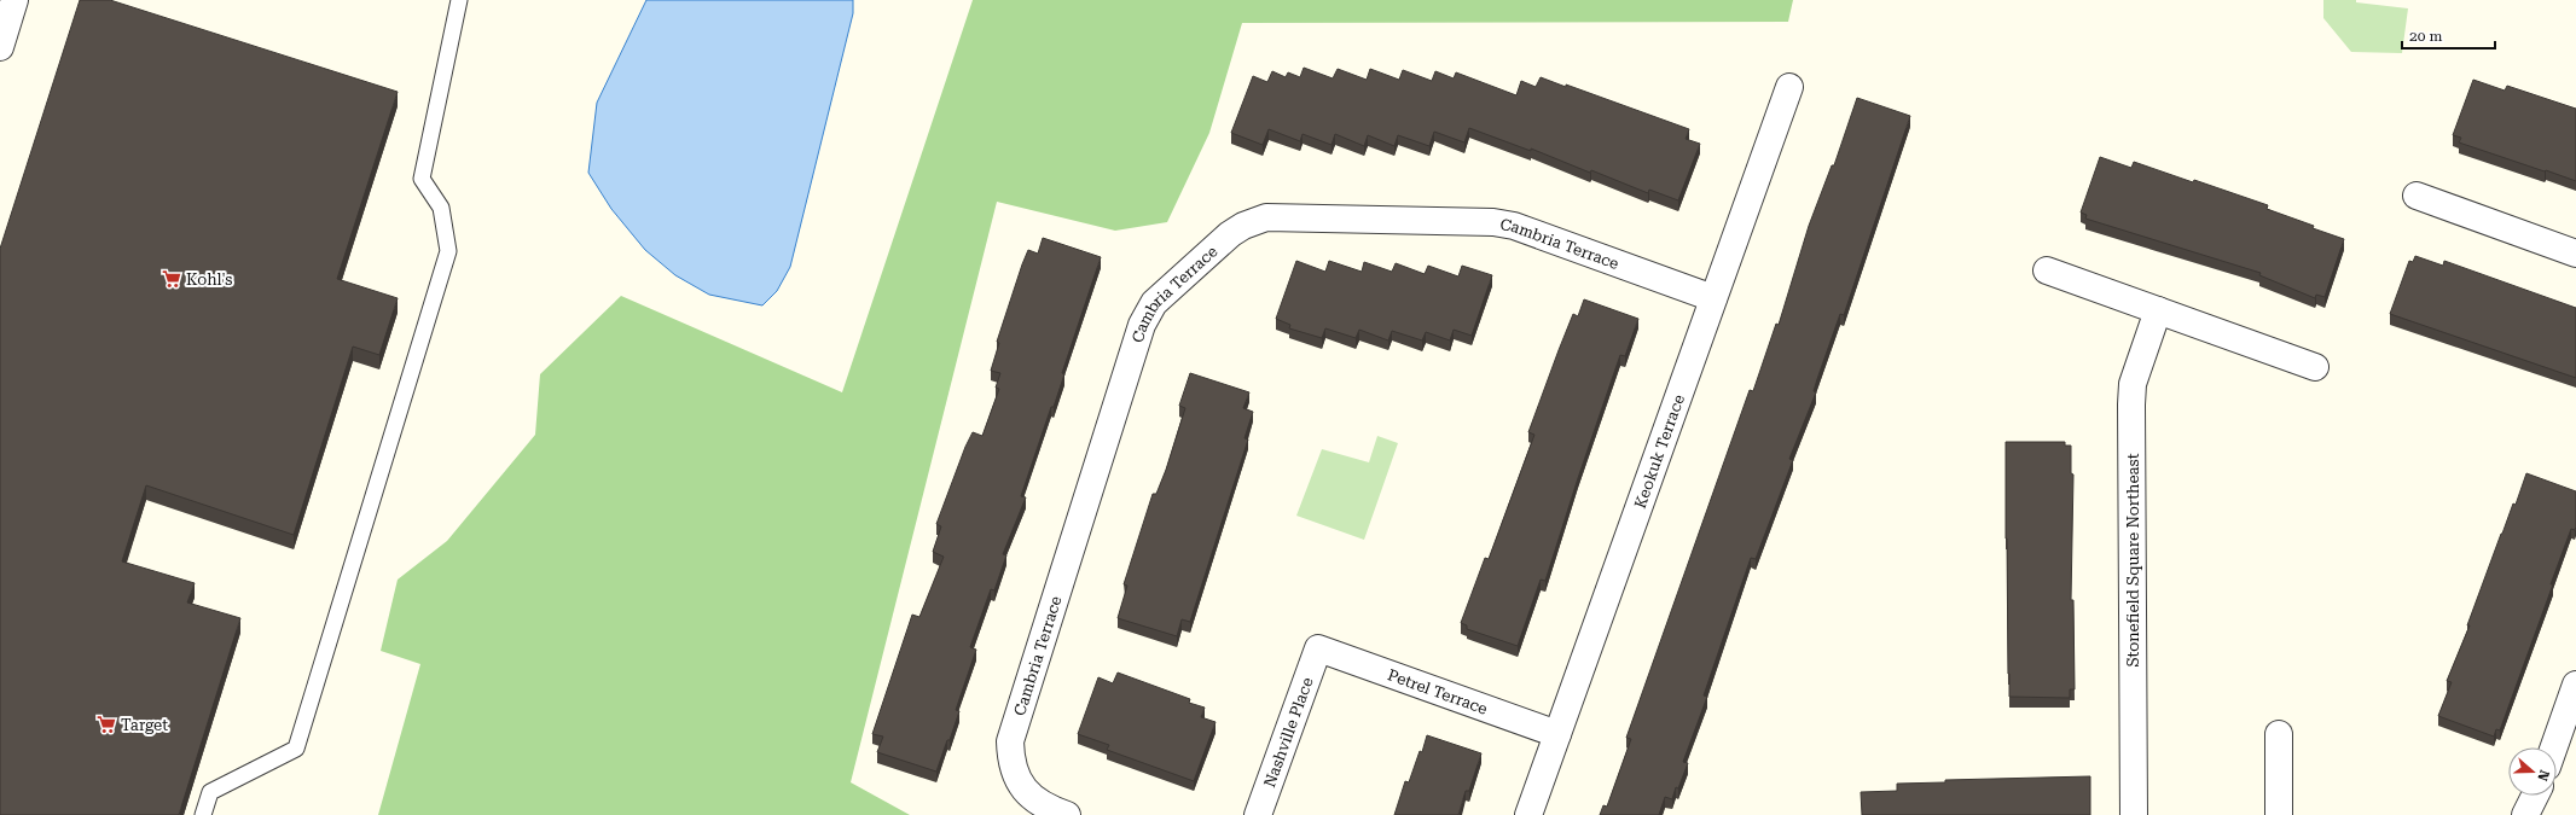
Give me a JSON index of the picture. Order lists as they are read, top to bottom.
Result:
{
  "streets": {
    "street": [
      "Cambria Terrace",
      "Keokuk Terrace",
      "Stonefield Square Northeast",
      "Petrel Terrace",
      "Nashville Place"
    ]
  },
  "crossings": [
    ["Cambria Terrace", "Keokuk Terrace"],
    ["Keokuk Terrace", "Petrel Terrace"],
    ["Petrel Terrace", "Nashville Place"]
  ],
  "places": {
    "supermarket": ["Kohl's", "Target"]
  },
  "scale_bar": "20 m",
  "north": "right"
}
